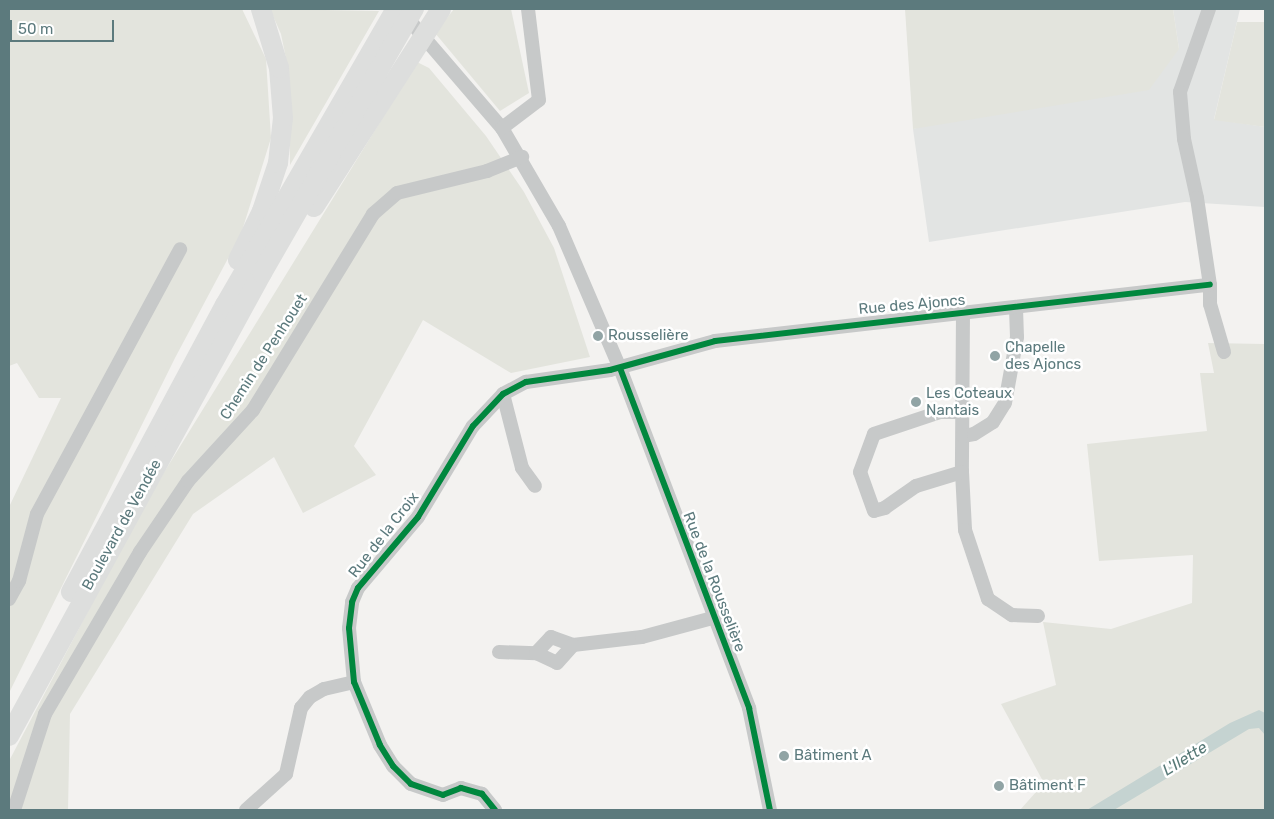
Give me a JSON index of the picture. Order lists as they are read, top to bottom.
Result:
{
  "streets": {
    "highway": ["Boulevard de Vendée"],
    "street": [
      "Rue des Ajoncs",
      "Chemin de Penhouet",
      "Rue de la Croix",
      "Rue de la Rousselière"
    ]
  },
  "crossings": [
    ["Rue des Ajoncs", "Rue de la Croix"],
    ["Rue des Ajoncs", "Rue de la Rousselière"],
    ["Chemin de Penhouet", "Rue de la Rousselière"],
    ["Rue de la Croix", "Rue de la Rousselière"]
  ],
  "water": ["L'Ilette"],
  "places": [
    "Rousselière",
    "Chapelle des Ajoncs",
    "Les Coteaux Nantais",
    "Bâtiment A",
    "Bâtiment F"
  ],
  "scale_bar": "50 m"
}
